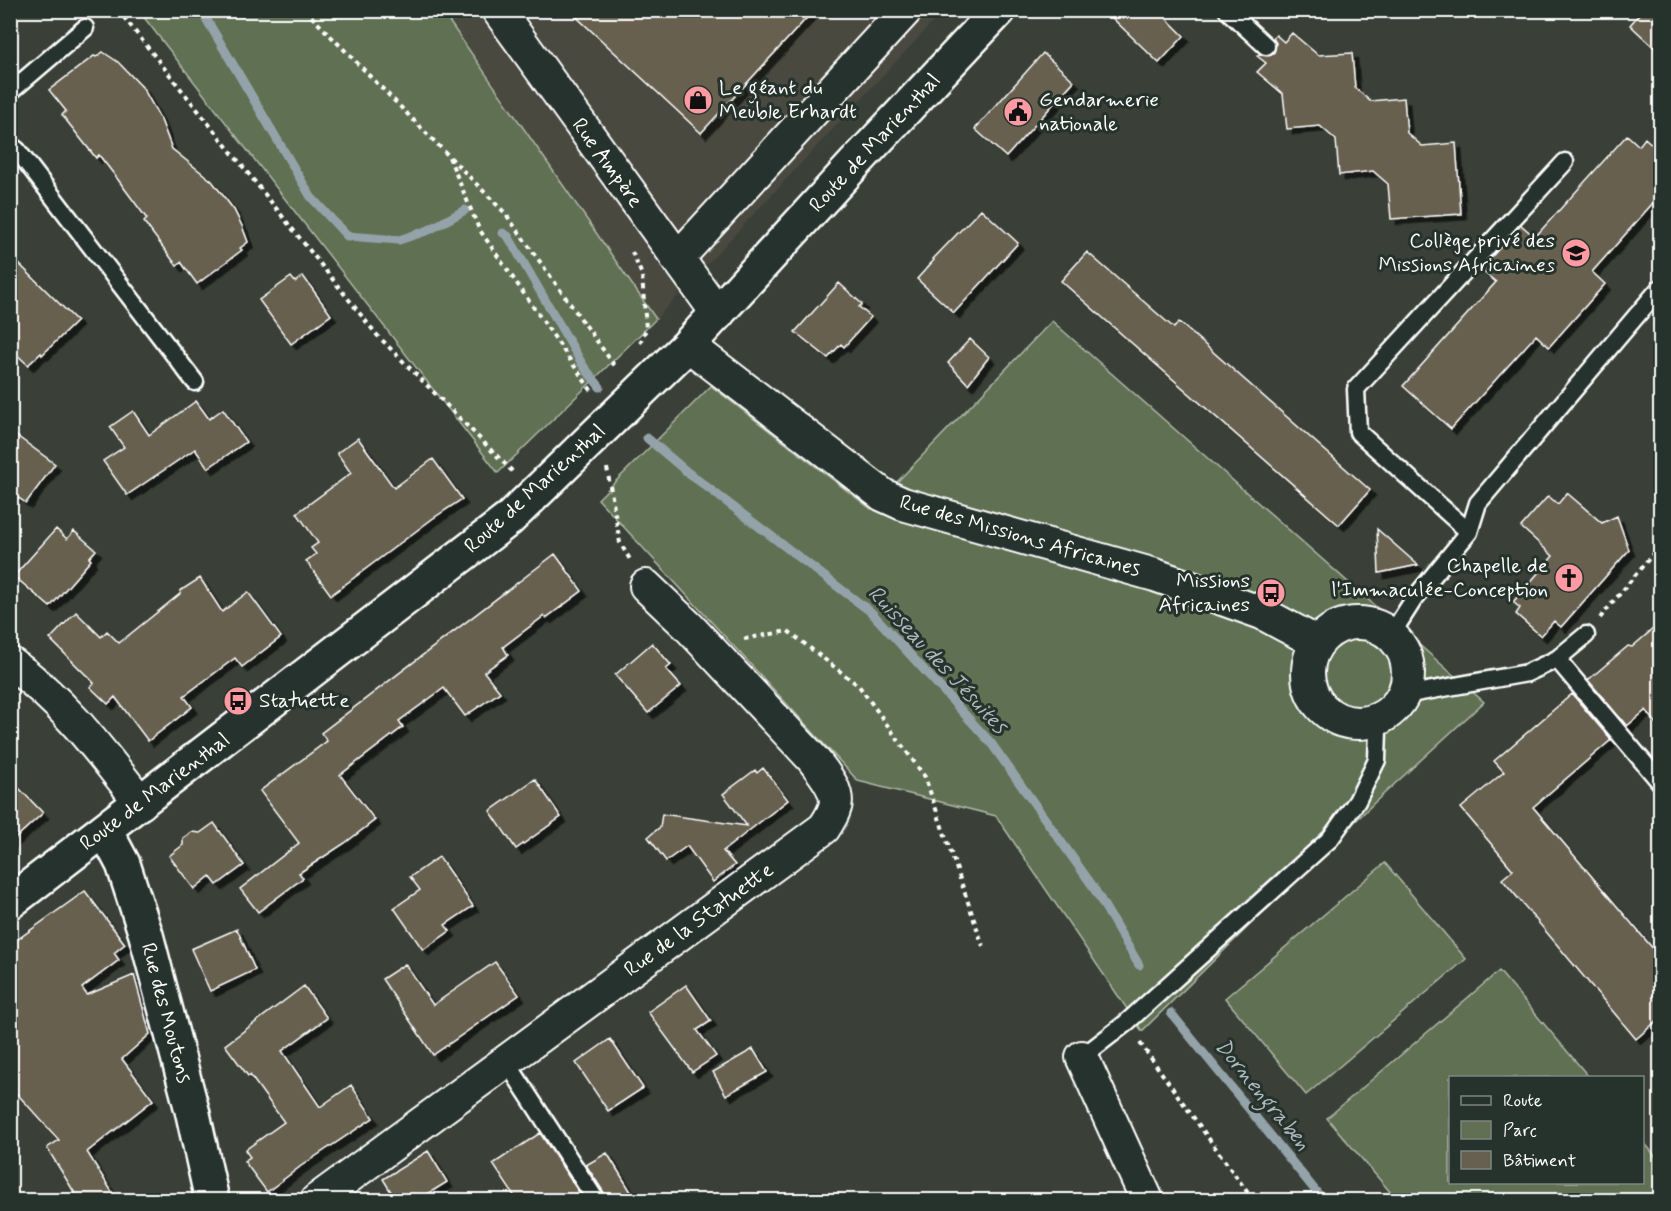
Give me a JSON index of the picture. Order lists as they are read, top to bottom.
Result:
{
  "streets": {
    "street": [
      "Route de Marienthal",
      "Rue Ampère",
      "Rue des Missions Africaines",
      "Rue de la Statuette",
      "Rue des Moutons"
    ]
  },
  "crossings": [
    ["Route de Marienthal", "Rue Ampère"],
    ["Route de Marienthal", "Rue des Missions Africaines"],
    ["Route de Marienthal", "Rue des Moutons"]
  ],
  "water": ["Ruisseau des Jésuites", "Dornengraben"],
  "places": {
    "shop": ["Le géant du Meuble Erhardt"],
    "public building": ["Gendarmerie nationale"],
    "school or university": ["Collège privé des Missions Africaines"],
    "church": ["Chapelle de l'Immaculée-Conception"],
    "bus stop": ["Missions Africaines", "Statuette"]
  },
  "legend": ["Route", "Parc", "Bâtiment"]
}
